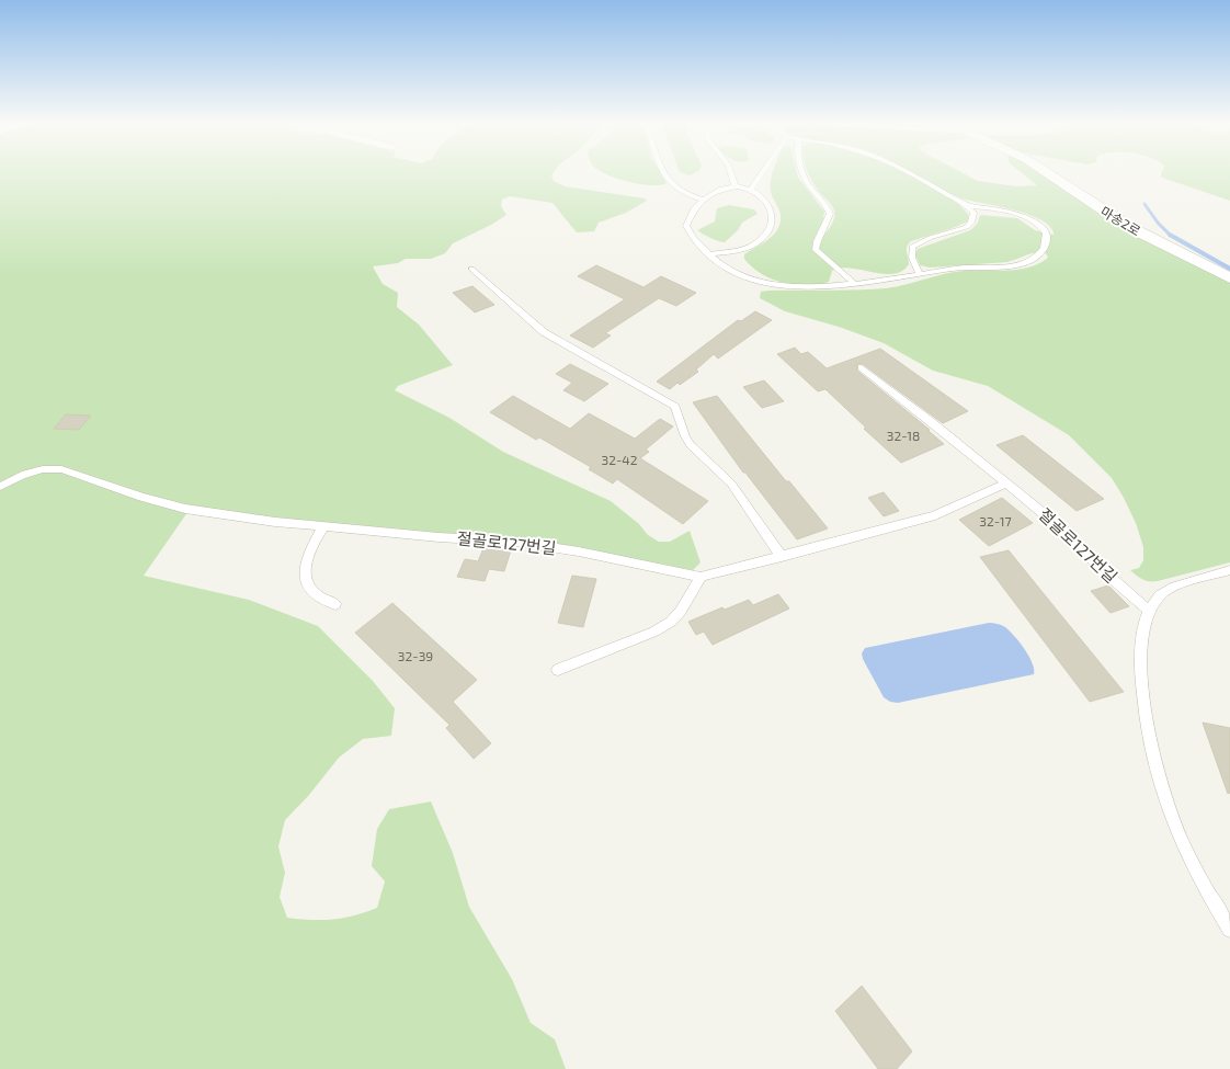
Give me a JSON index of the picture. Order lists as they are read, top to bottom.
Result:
{
  "streets": {
    "street": ["마송2로"],
    "lane": ["절골로127번길"]
  },
  "house_numbers": [
    "32-18",
    "32-42",
    "32-17",
    "32-39"
  ]
}
